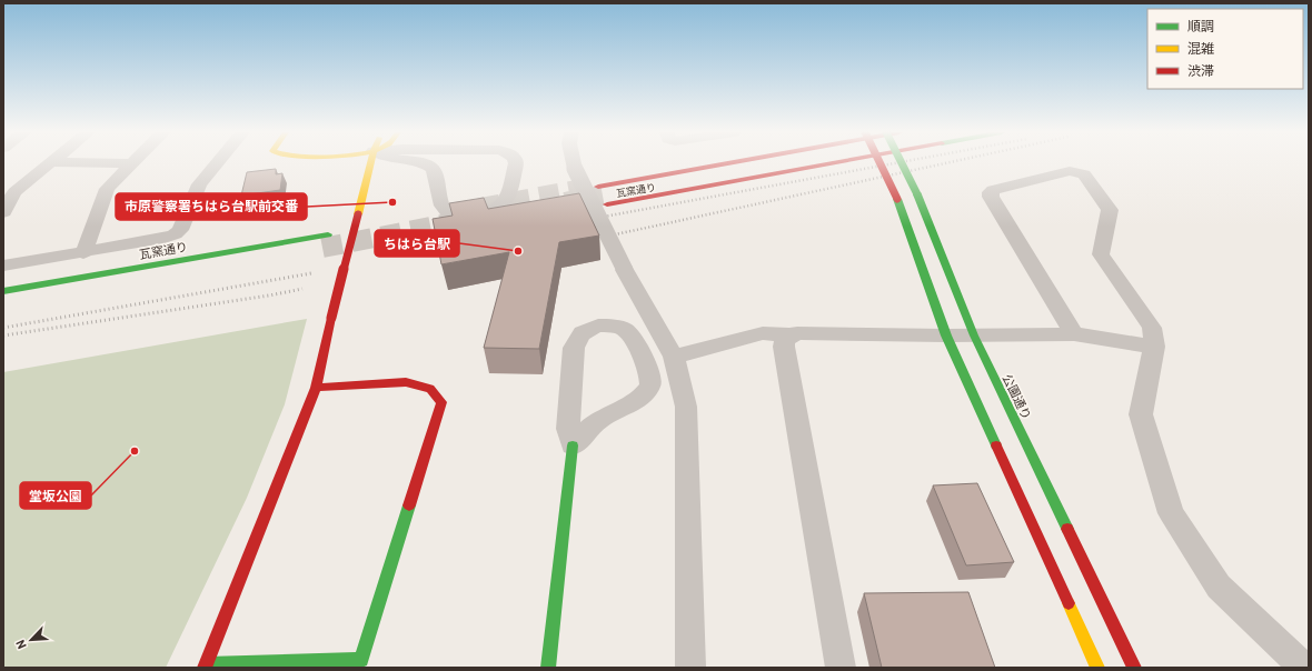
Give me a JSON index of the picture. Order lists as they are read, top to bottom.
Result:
{
  "streets": {
    "street": ["瓦窯通り", "公園通り"]
  },
  "places": ["市原警察署ちはら台駅前交番", "ちはら台駅", "堂坂公園"],
  "legend": ["順調", "混雑", "渋滞"],
  "north": "bottom left"
}
